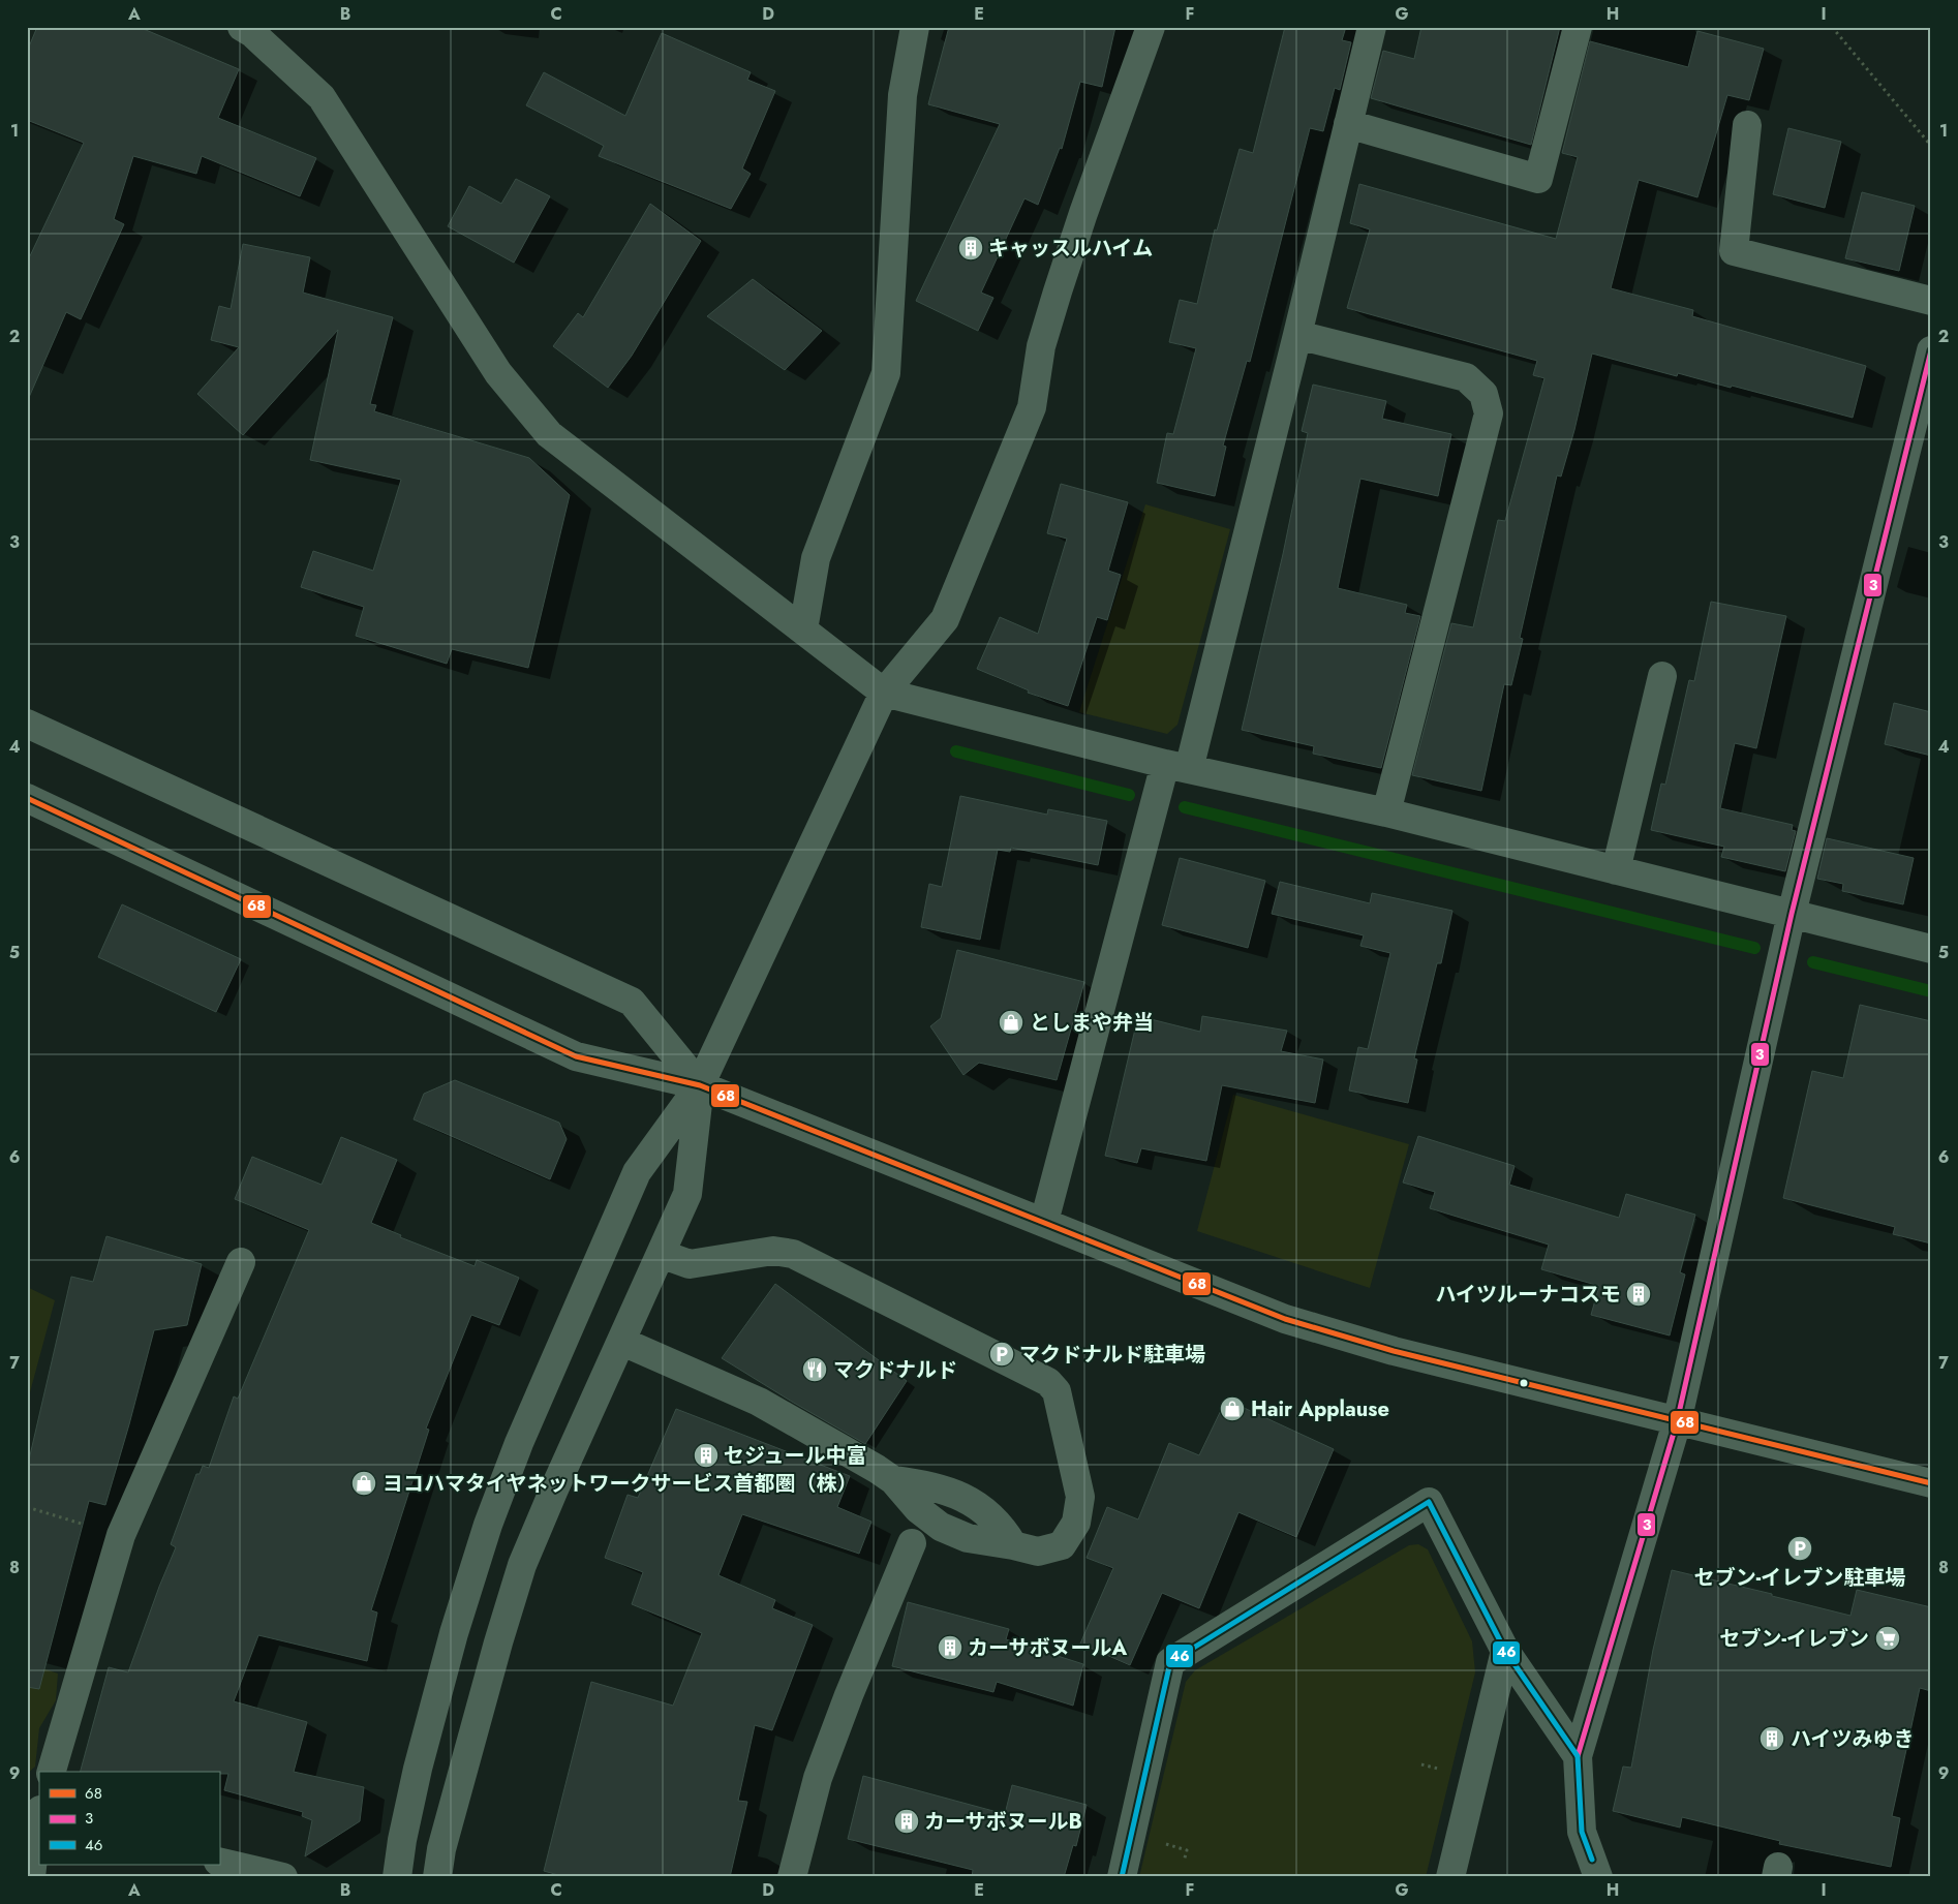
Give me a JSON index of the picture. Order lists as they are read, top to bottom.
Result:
{
  "places": {
    "building": [
      "キャッスルハイム",
      "ハイツルーナコスモ",
      "セジュール中富",
      "カーサボヌールA",
      "ハイツみゆき",
      "カーサボヌールB"
    ],
    "shop": ["としまや弁当", "Hair Applause", "ヨコハマタイヤネットワークサービス首都圏（株）"],
    "parking": ["マクドナルド駐車場", "セブン-イレブン駐車場"],
    "restaurant": ["マクドナルド"],
    "supermarket": ["セブン-イレブン"]
  },
  "lines": ["transit line 3", "transit line 68", "transit line 46"],
  "legend": ["68", "3", "46"],
  "grid": {
    "columns": [
      "A",
      "B",
      "C",
      "D",
      "E",
      "F",
      "G",
      "H",
      "I"
    ],
    "rows": [
      "1",
      "2",
      "3",
      "4",
      "5",
      "6",
      "7",
      "8",
      "9"
    ]
  }
}
